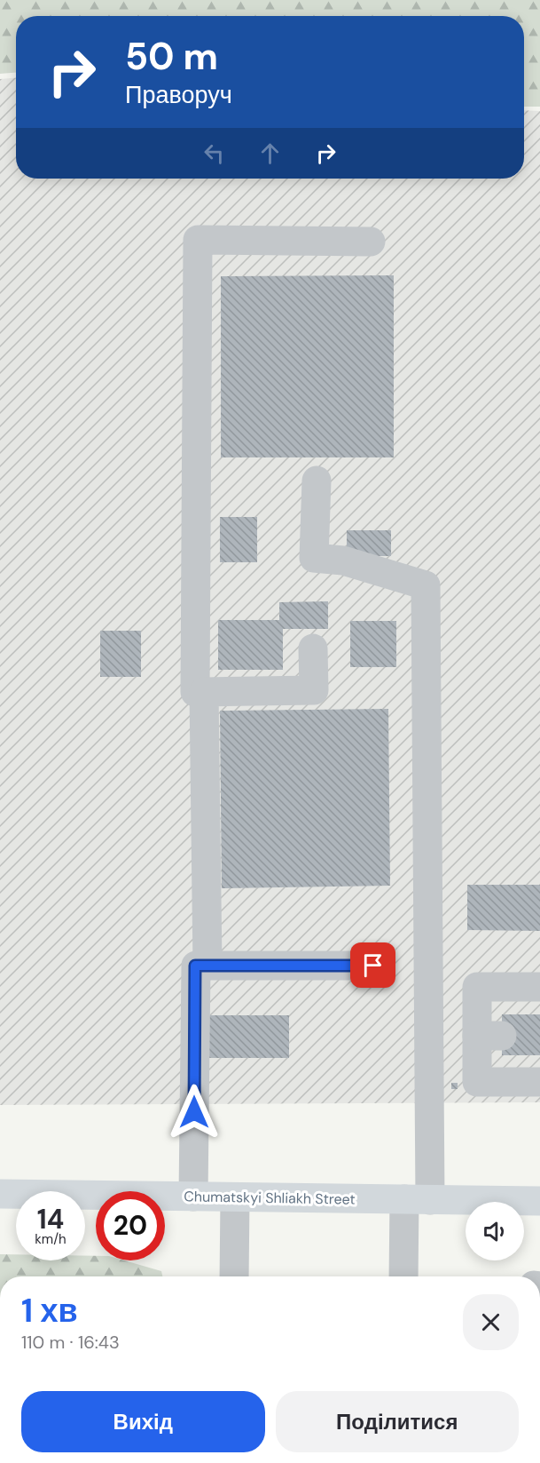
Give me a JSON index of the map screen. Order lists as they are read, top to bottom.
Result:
{
  "streets": {
    "main road": ["Chumatskyi Shliakh Street"]
  },
  "page": {
    "turn": ["50 m", "Праворуч"],
    "speed": "14 km/h",
    "limit": "20",
    "heading": ["1 хв", "110 m · 16:43"],
    "buttons": ["Вихід", "Поділитися"]
  }
}
